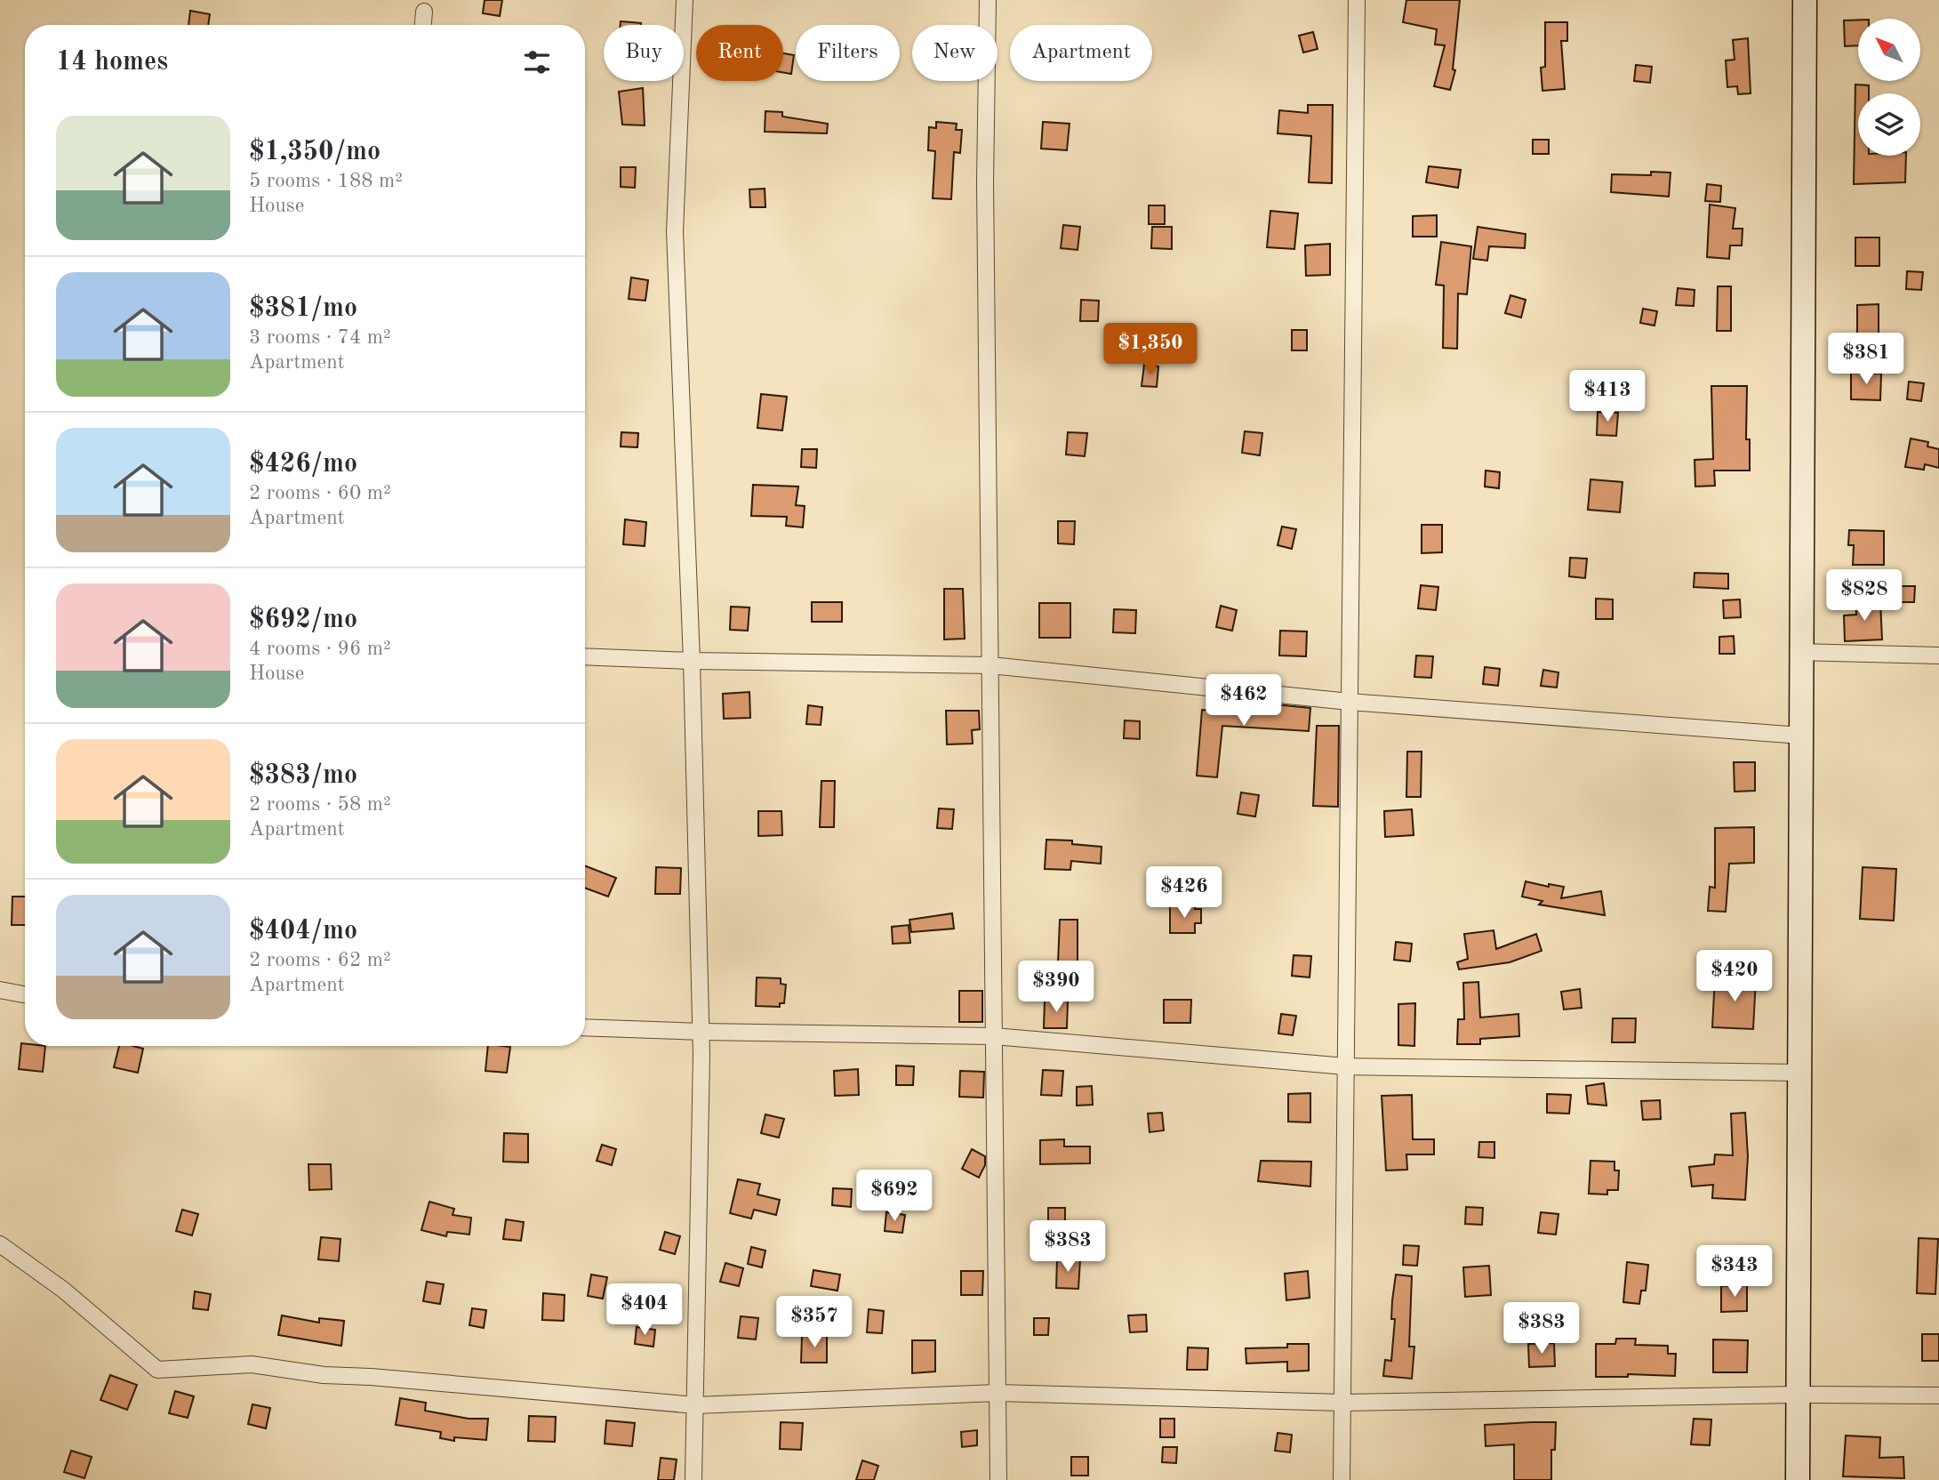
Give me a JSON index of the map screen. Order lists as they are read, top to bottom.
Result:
{
  "north": "top left",
  "page": {
    "chip": [
      "Buy",
      "Rent",
      "Filters",
      "New",
      "Apartment"
    ],
    "heading": "14 homes",
    "list": [
      {
        "name": "$1,350/mo",
        "note": "5 rooms · 188 m² · House"
      },
      {
        "name": "$381/mo",
        "note": "3 rooms · 74 m² · Apartment"
      },
      {
        "name": "$426/mo",
        "note": "2 rooms · 60 m² · Apartment"
      },
      {
        "name": "$692/mo",
        "note": "4 rooms · 96 m² · House"
      },
      {
        "name": "$383/mo",
        "note": "2 rooms · 58 m² · Apartment"
      },
      {
        "name": "$404/mo",
        "note": "2 rooms · 62 m² · Apartment"
      }
    ],
    "price": [
      "$1,350",
      "$381",
      "$413",
      "$828",
      "$462",
      "$426",
      "$420",
      "$390",
      "$692",
      "$383",
      "$343",
      "$404",
      "$357",
      "$383"
    ]
  }
}
